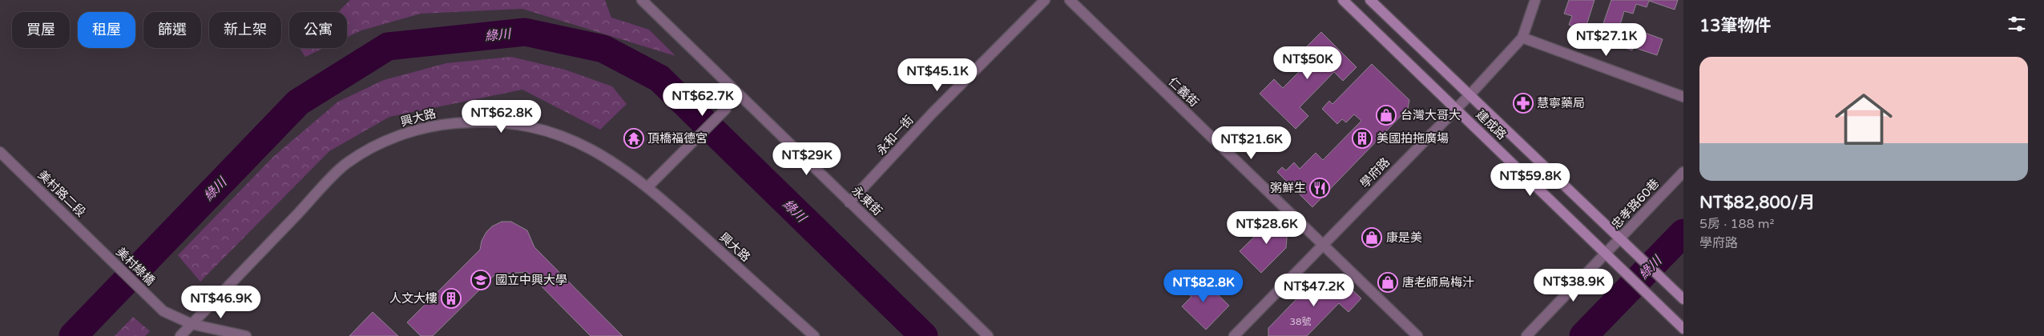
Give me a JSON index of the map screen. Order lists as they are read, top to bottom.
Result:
{
  "streets": {
    "street": [
      "仁義街",
      "興大路",
      "建成路",
      "永和一街",
      "學府路",
      "美村路二段",
      "永東街",
      "忠孝路60巷",
      "美村綠橋"
    ]
  },
  "crossings": [
    ["仁義街", "學府路"],
    ["興大路", "美村綠橋"],
    ["建成路", "學府路"],
    ["建成路", "忠孝路60巷"],
    ["永和一街", "永東街"],
    ["美村路二段", "美村綠橋"]
  ],
  "water": ["綠川"],
  "places": {
    "pharmacy": ["慧寧藥局"],
    "shop": ["台灣大哥大", "康是美", "唐老師烏梅汁"],
    "temple": ["頂橋福德宮"],
    "building": ["美國拍拖廣場", "人文大樓"],
    "restaurant": ["粥鮮生"],
    "school or university": ["國立中興大學"]
  },
  "house_numbers": ["38號"],
  "page": {
    "heading": "13筆物件",
    "chip": [
      "買屋",
      "租屋",
      "篩選",
      "新上架",
      "公寓"
    ],
    "price": [
      "NT$27.1K",
      "NT$50K",
      "NT$45.1K",
      "NT$62.7K",
      "NT$62.8K",
      "NT$21.6K",
      "NT$29K",
      "NT$59.8K",
      "NT$28.6K",
      "NT$38.9K",
      "NT$82.8K",
      "NT$47.2K",
      "NT$46.9K"
    ],
    "list": [
      {
        "name": "NT$82,800/月",
        "note": "5房 · 188 m² · 學府路"
      }
    ]
  }
}
